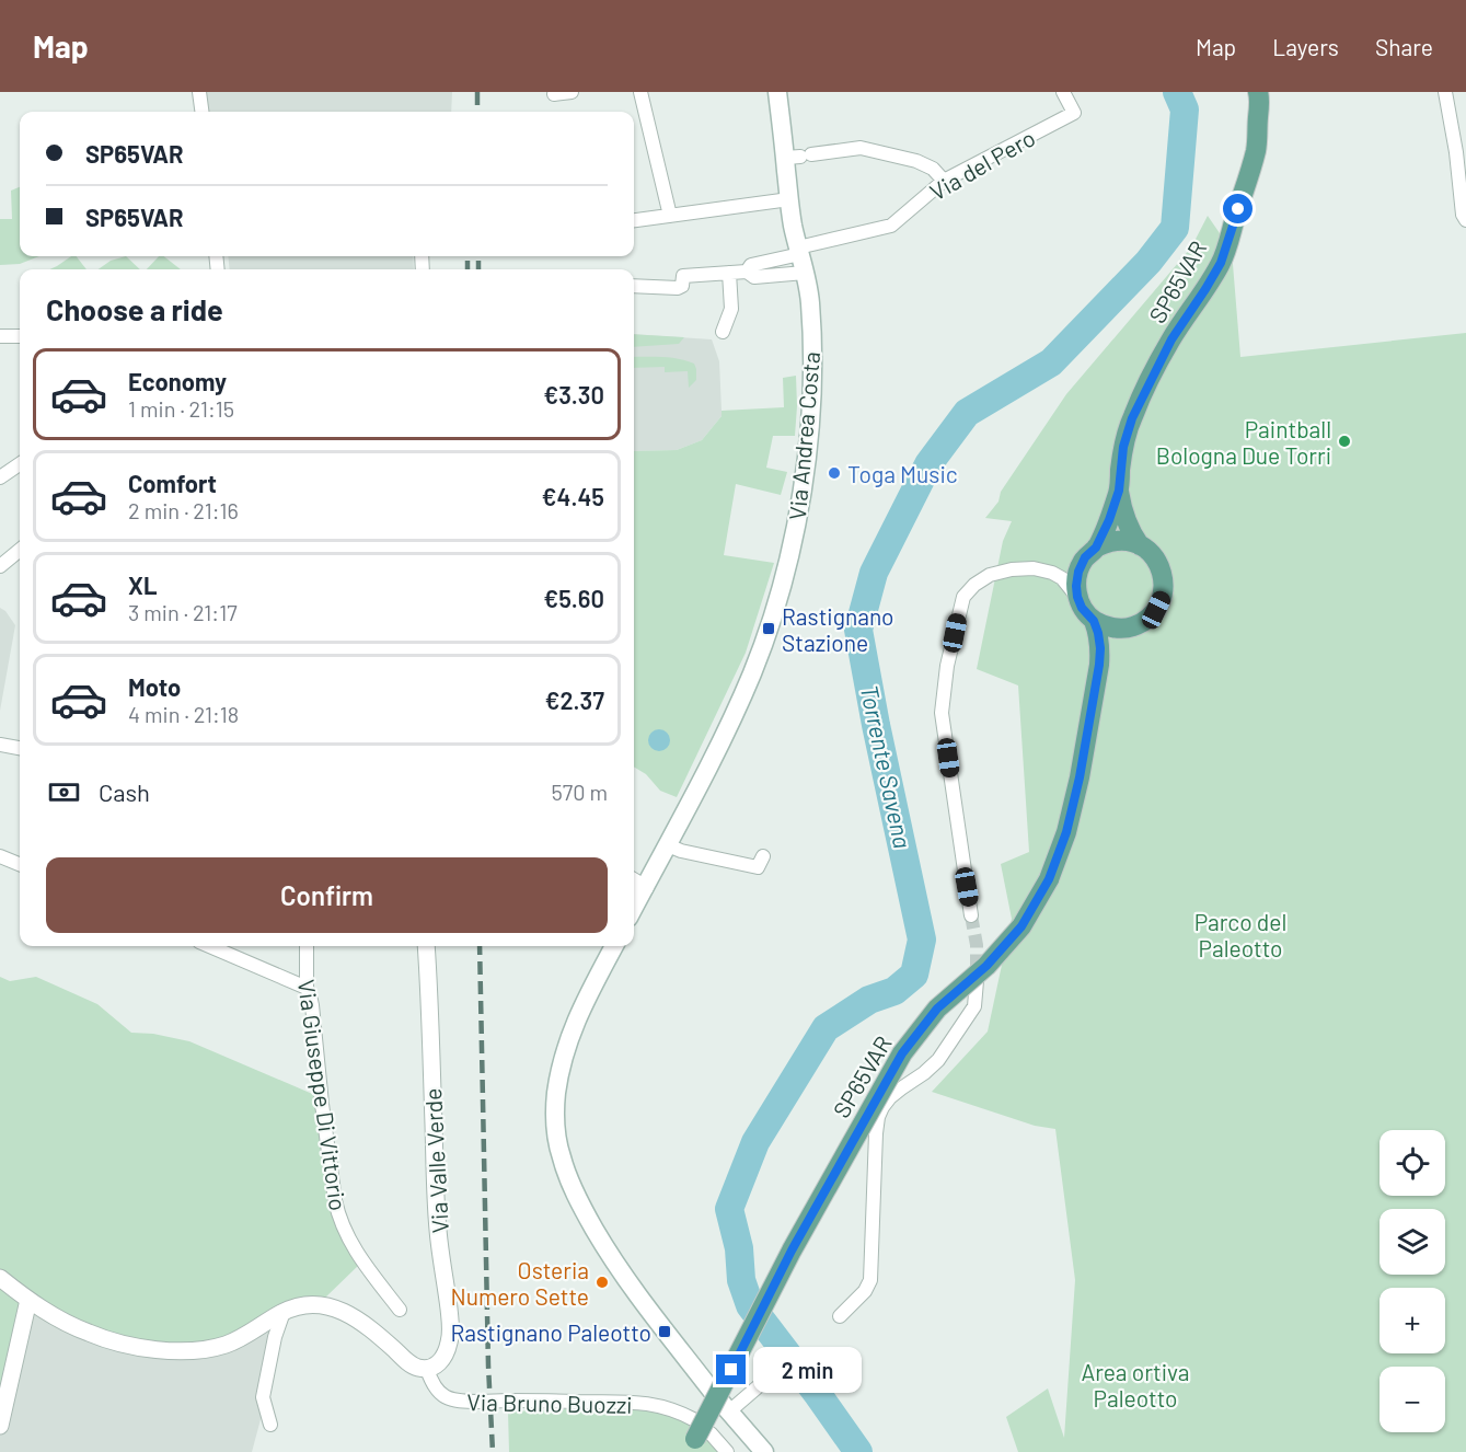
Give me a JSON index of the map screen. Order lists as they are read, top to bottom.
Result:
{
  "streets": {
    "main road": ["SP65VAR", "Via Andrea Costa"],
    "street": [
      "Via del Pero",
      "Via Giuseppe Di Vittorio",
      "Via Valle Verde",
      "Via Bruno Buozzi"
    ]
  },
  "crossings": [
    ["Via del Pero", "Via Andrea Costa"],
    ["SP65VAR", "Via Bruno Buozzi"],
    ["Via Valle Verde", "Via Bruno Buozzi"]
  ],
  "water": ["Torrente Savena"],
  "parks": ["Parco del Paleotto", "Area ortiva Paleotto"],
  "places": {
    "other": ["Paintball Bologna Due Torri", "Toga Music", "Osteria Numero Sette"],
    "transit": ["Rastignano Stazione", "Rastignano Paleotto"]
  },
  "page": {
    "header": "Map",
    "nav": ["Map", "Layers", "Share"],
    "banner": ["SP65VAR", "SP65VAR"],
    "heading": "Choose a ride",
    "list": [
      {
        "name": "Economy",
        "note": "1 min · 21:15",
        "value": "€3.30"
      },
      {
        "name": "Comfort",
        "note": "2 min · 21:16",
        "value": "€4.45"
      },
      {
        "name": "XL",
        "note": "3 min · 21:17",
        "value": "€5.60"
      },
      {
        "name": "Moto",
        "note": "4 min · 21:18",
        "value": "€2.37"
      }
    ],
    "pay": ["Cash", "570 m"],
    "buttons": "Confirm",
    "map_buttons": ["+", "−"],
    "bubble": "2 min"
  }
}
